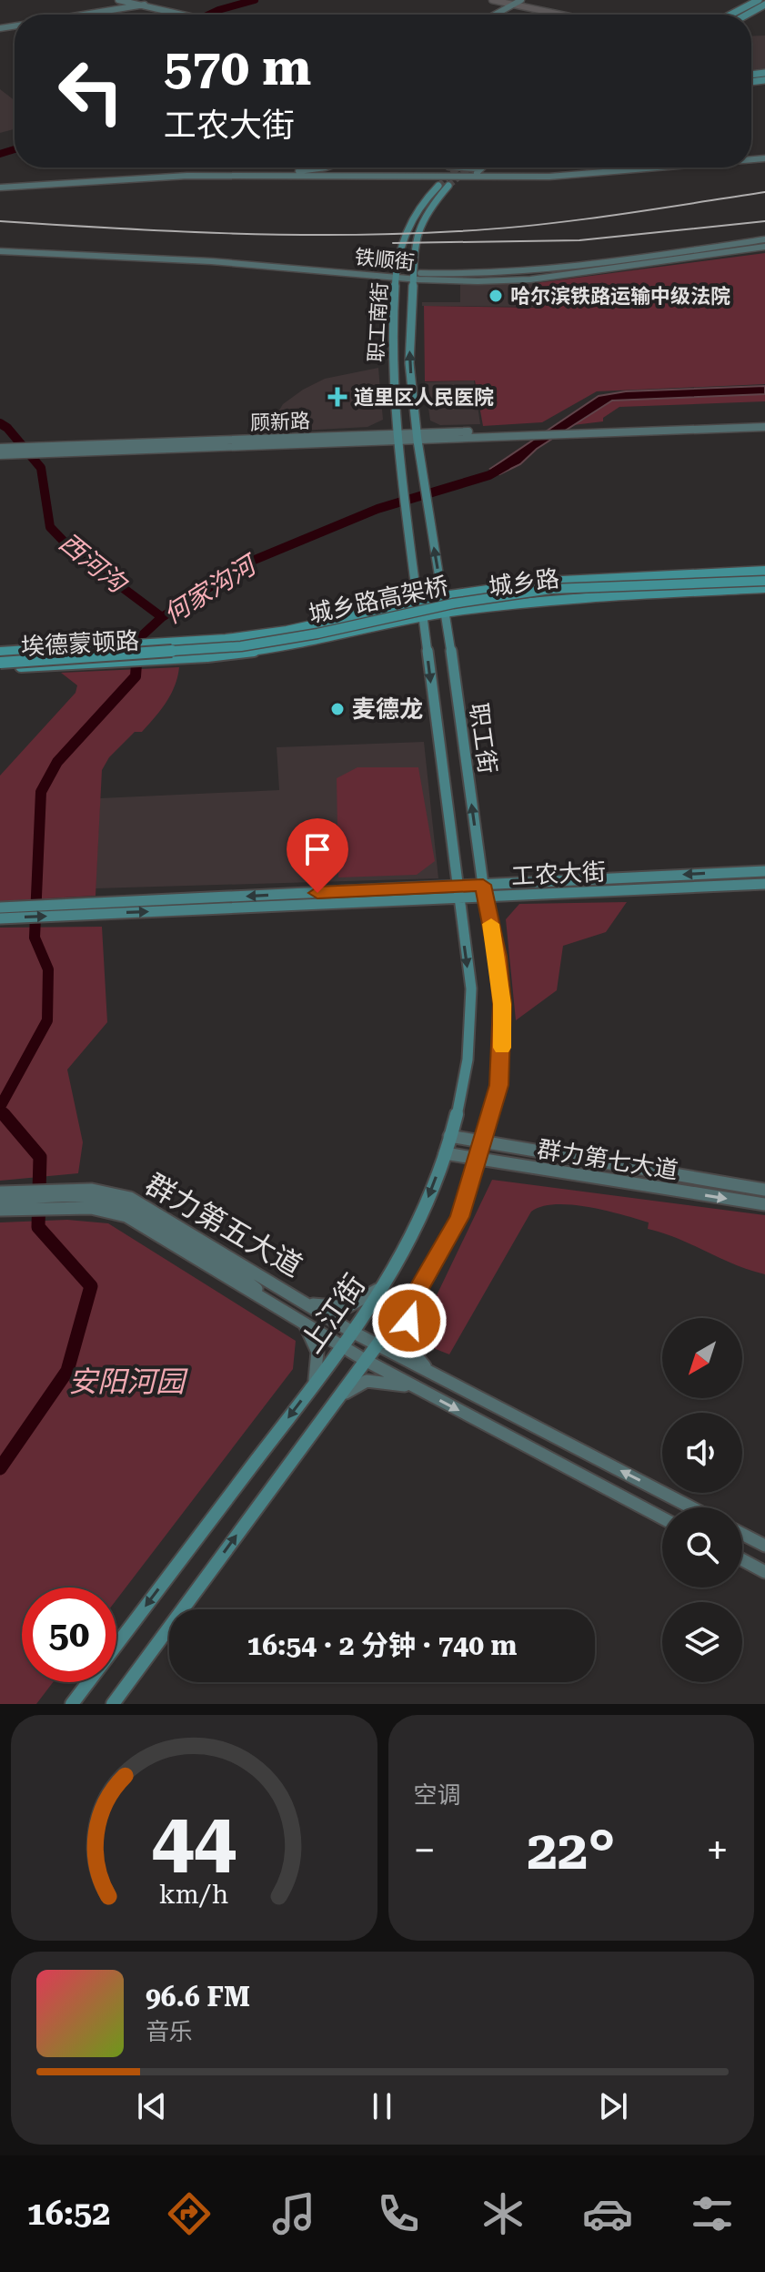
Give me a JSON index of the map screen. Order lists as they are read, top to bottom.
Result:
{
  "streets": {
    "highway": ["城乡路", "城乡路高架桥", "埃德蒙顿路"],
    "main road": [
      "铁顺街",
      "职工南街",
      "顾新路",
      "职工街",
      "工农大街",
      "群力第七大道",
      "群力第五大道",
      "上江街"
    ]
  },
  "crossings": [
    ["铁顺街", "职工南街"],
    ["职工南街", "顾新路"],
    ["职工南街", "城乡路"],
    ["职工南街", "埃德蒙顿路"],
    ["职工南街", "职工街"],
    ["城乡路", "埃德蒙顿路"],
    ["城乡路", "职工街"],
    ["城乡路高架桥", "埃德蒙顿路"],
    ["埃德蒙顿路", "职工街"],
    ["职工街", "工农大街"],
    ["职工街", "上江街"],
    ["工农大街", "上江街"],
    ["群力第七大道", "上江街"],
    ["群力第五大道", "上江街"]
  ],
  "water": ["西河沟", "何家沟河"],
  "parks": ["安阳河园"],
  "places": {
    "other": ["哈尔滨铁路运输中级法院", "麦德龙"],
    "health": ["道里区人民医院"]
  },
  "north": "bottom left",
  "page": {
    "turn": ["570 m", "工农大街"],
    "limit": "50",
    "trip": "16:54 · 2 分钟 · 740 m",
    "tile": "空调",
    "heat": ["−", "22°", "+"],
    "song": ["96.6 FM", "音乐"],
    "tabs": "16:52",
    "gauge": ["44", "km/h"]
  }
}
